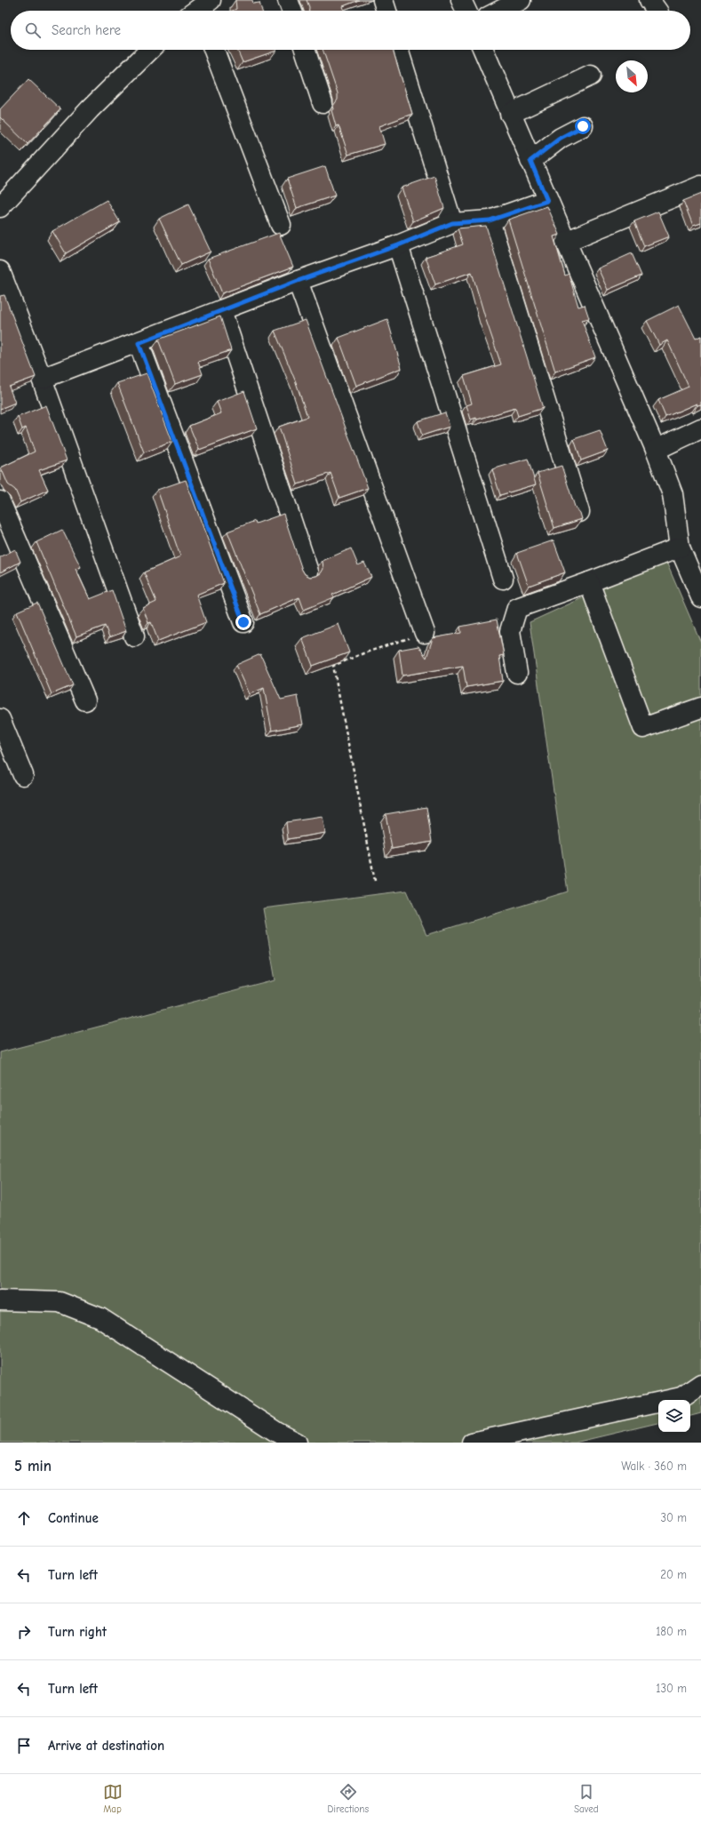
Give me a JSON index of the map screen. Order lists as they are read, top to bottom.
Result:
{
  "north": "bottom right",
  "page": {
    "search": "Search here",
    "heading": ["5 min", "Walk · 360 m"],
    "list": [
      ["Continue", "30 m"],
      ["Turn left", "20 m"],
      ["Turn right", "180 m"],
      ["Turn left", "130 m"],
      "Arrive at destination"
    ],
    "nav": ["Map", "Directions", "Saved"]
  }
}
